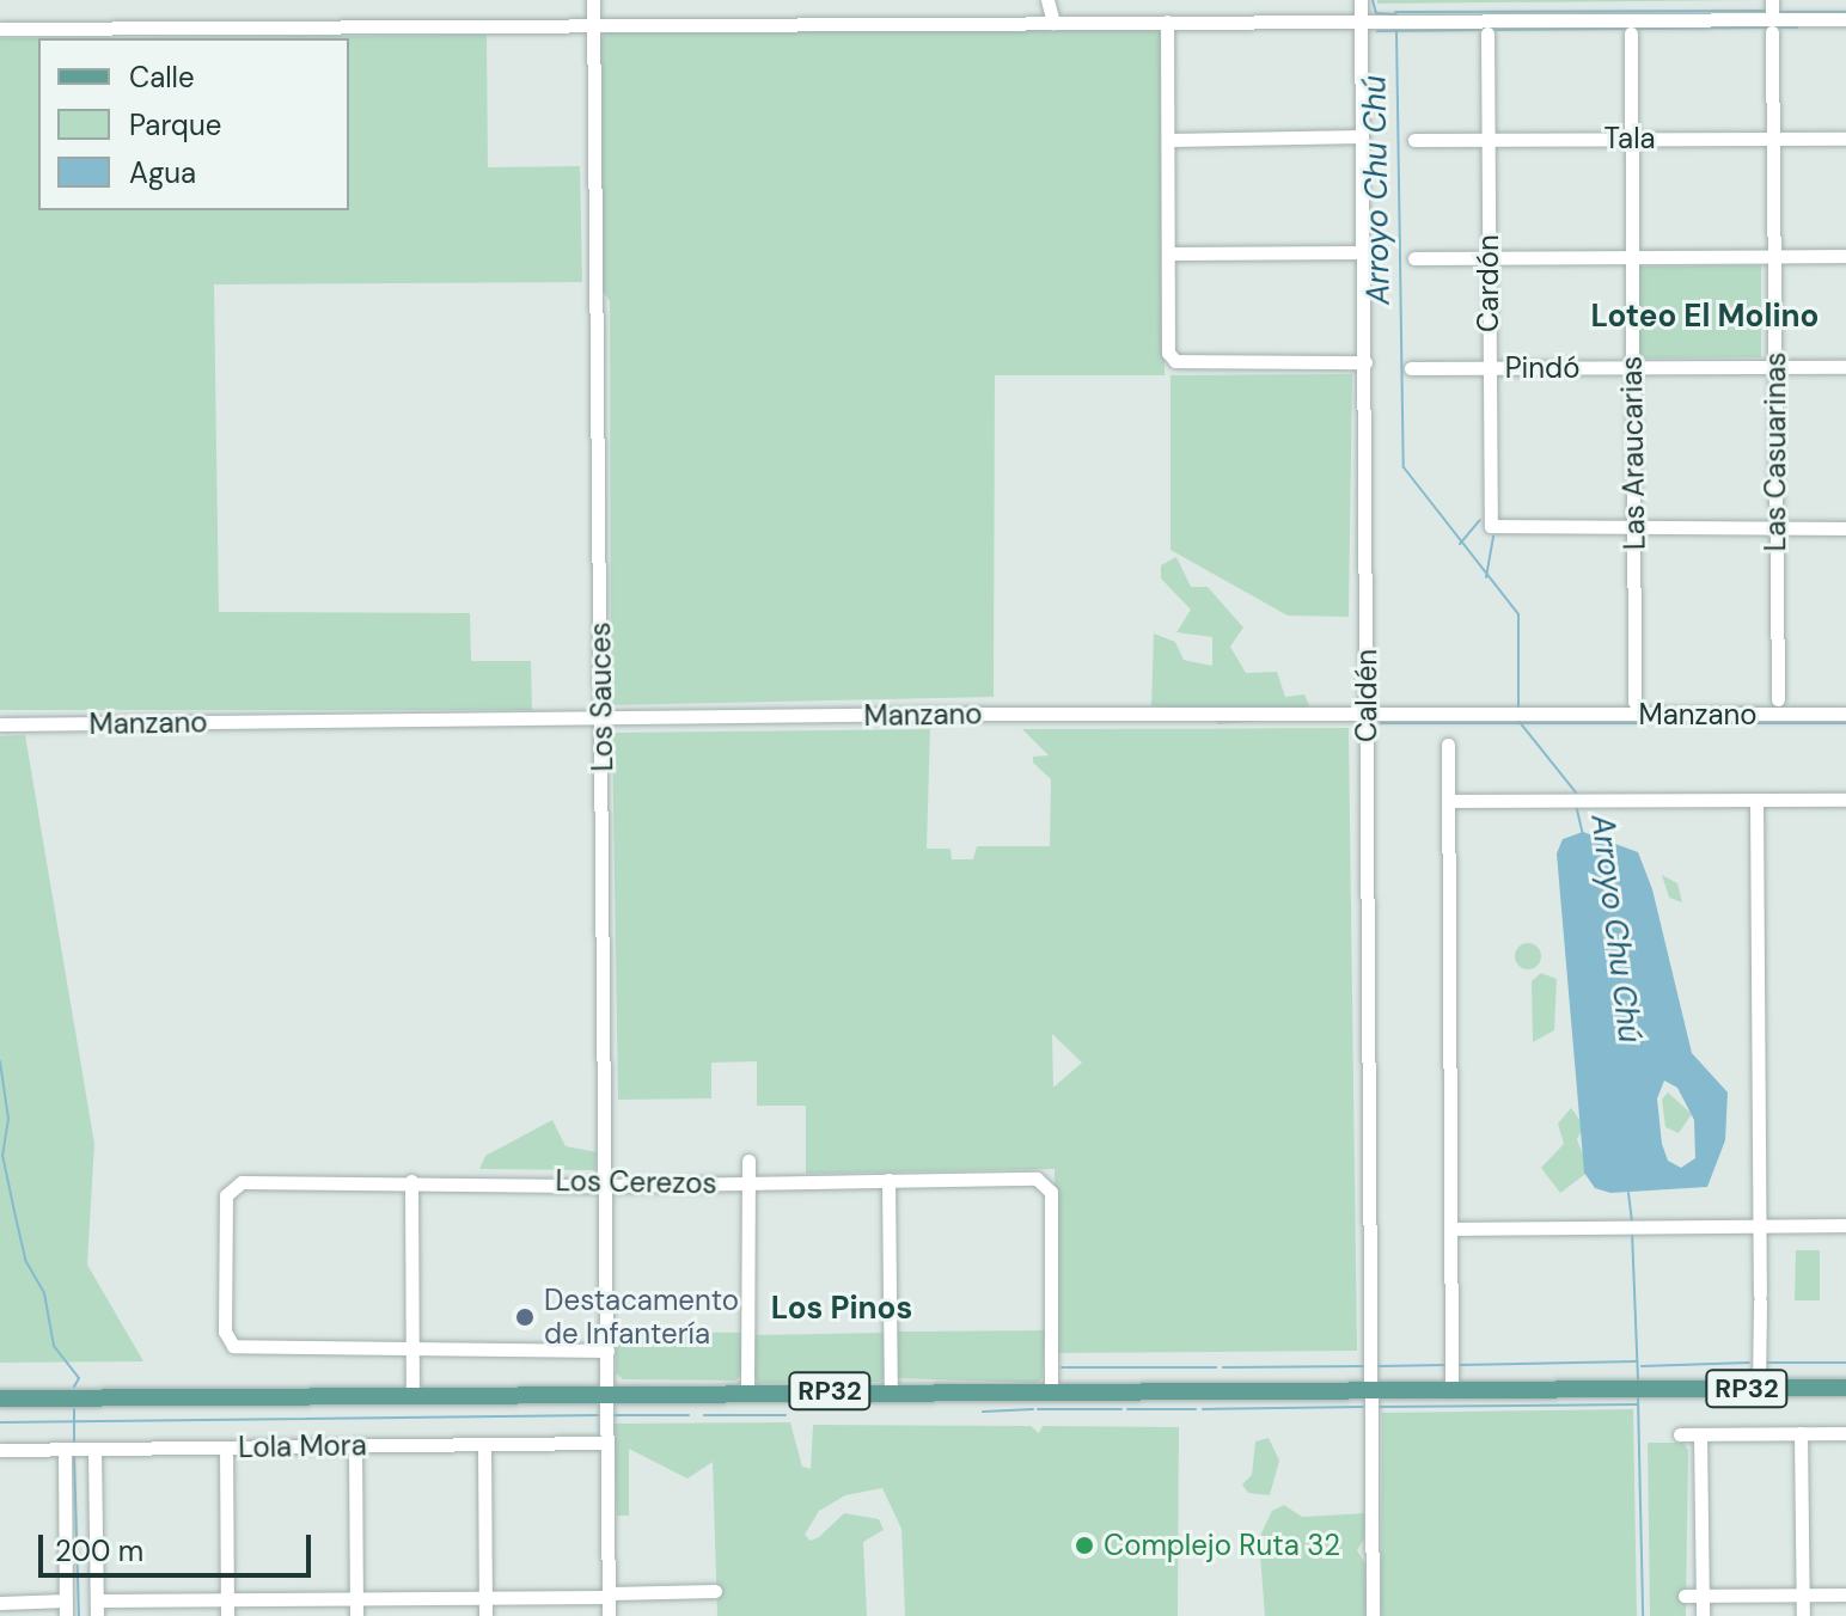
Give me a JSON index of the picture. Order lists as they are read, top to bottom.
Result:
{
  "streets": {
    "main road": ["RP32"],
    "street": [
      "Tala",
      "Cardón",
      "Pindó",
      "Las Casuarinas",
      "Las Araucarias",
      "Caldén",
      "Los Sauces",
      "Manzano",
      "Los Cerezos",
      "Lola Mora"
    ]
  },
  "crossings": [
    ["Tala", "Cardón"],
    ["Tala", "Las Casuarinas"],
    ["Tala", "Las Araucarias"],
    ["Cardón", "Pindó"],
    ["Cardón", "Las Araucarias"],
    ["Pindó", "Las Casuarinas"],
    ["Pindó", "Las Araucarias"],
    ["Caldén", "Manzano"],
    ["Caldén", "RP32"],
    ["Los Sauces", "Manzano"],
    ["Los Sauces", "Los Cerezos"],
    ["Los Sauces", "RP32"],
    ["Los Sauces", "Lola Mora"],
    ["Los Cerezos", "RP32"]
  ],
  "districts": ["Loteo El Molino", "Los Pinos"],
  "water": ["Arroyo Chu Chú"],
  "places": ["Destacamento de Infantería", "Complejo Ruta 32"],
  "legend": ["Calle", "Parque", "Agua"],
  "scale_bar": "200 m"
}
